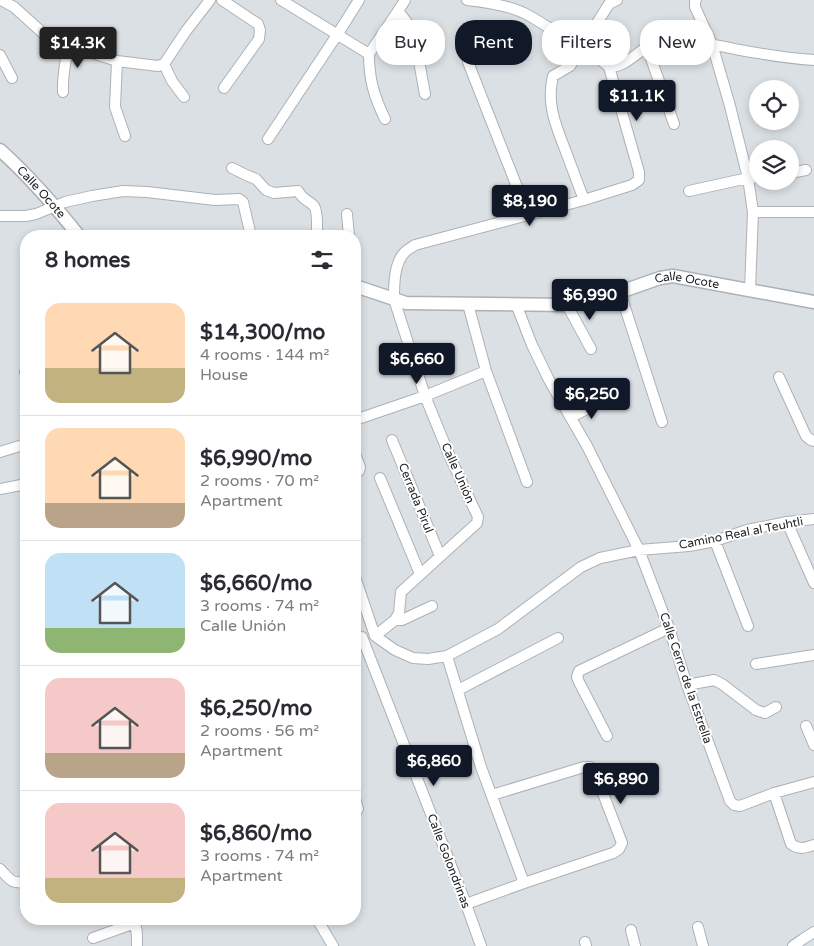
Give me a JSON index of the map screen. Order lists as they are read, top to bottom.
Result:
{
  "streets": {
    "street": [
      "Calle Ocote",
      "Calle Unión",
      "Cerrada Pirul",
      "Camino Real al Teuhtli",
      "Calle Cerro de la Estrella",
      "Calle Golondrinas"
    ]
  },
  "crossings": [
    ["Calle Ocote", "Calle Unión"],
    ["Calle Ocote", "Calle Cerro de la Estrella"],
    ["Calle Unión", "Cerrada Pirul"],
    ["Camino Real al Teuhtli", "Calle Cerro de la Estrella"]
  ],
  "page": {
    "chip": [
      "Buy",
      "Rent",
      "Filters",
      "New"
    ],
    "price": [
      "$14.3K",
      "$11.1K",
      "$8,190",
      "$6,990",
      "$6,660",
      "$6,250",
      "$6,860",
      "$6,890"
    ],
    "heading": "8 homes",
    "list": [
      {
        "name": "$14,300/mo",
        "note": "4 rooms · 144 m² · House"
      },
      {
        "name": "$6,990/mo",
        "note": "2 rooms · 70 m² · Apartment"
      },
      {
        "name": "$6,660/mo",
        "note": "3 rooms · 74 m² · Calle Unión"
      },
      {
        "name": "$6,250/mo",
        "note": "2 rooms · 56 m² · Apartment"
      },
      {
        "name": "$6,860/mo",
        "note": "3 rooms · 74 m² · Apartment"
      }
    ]
  }
}
